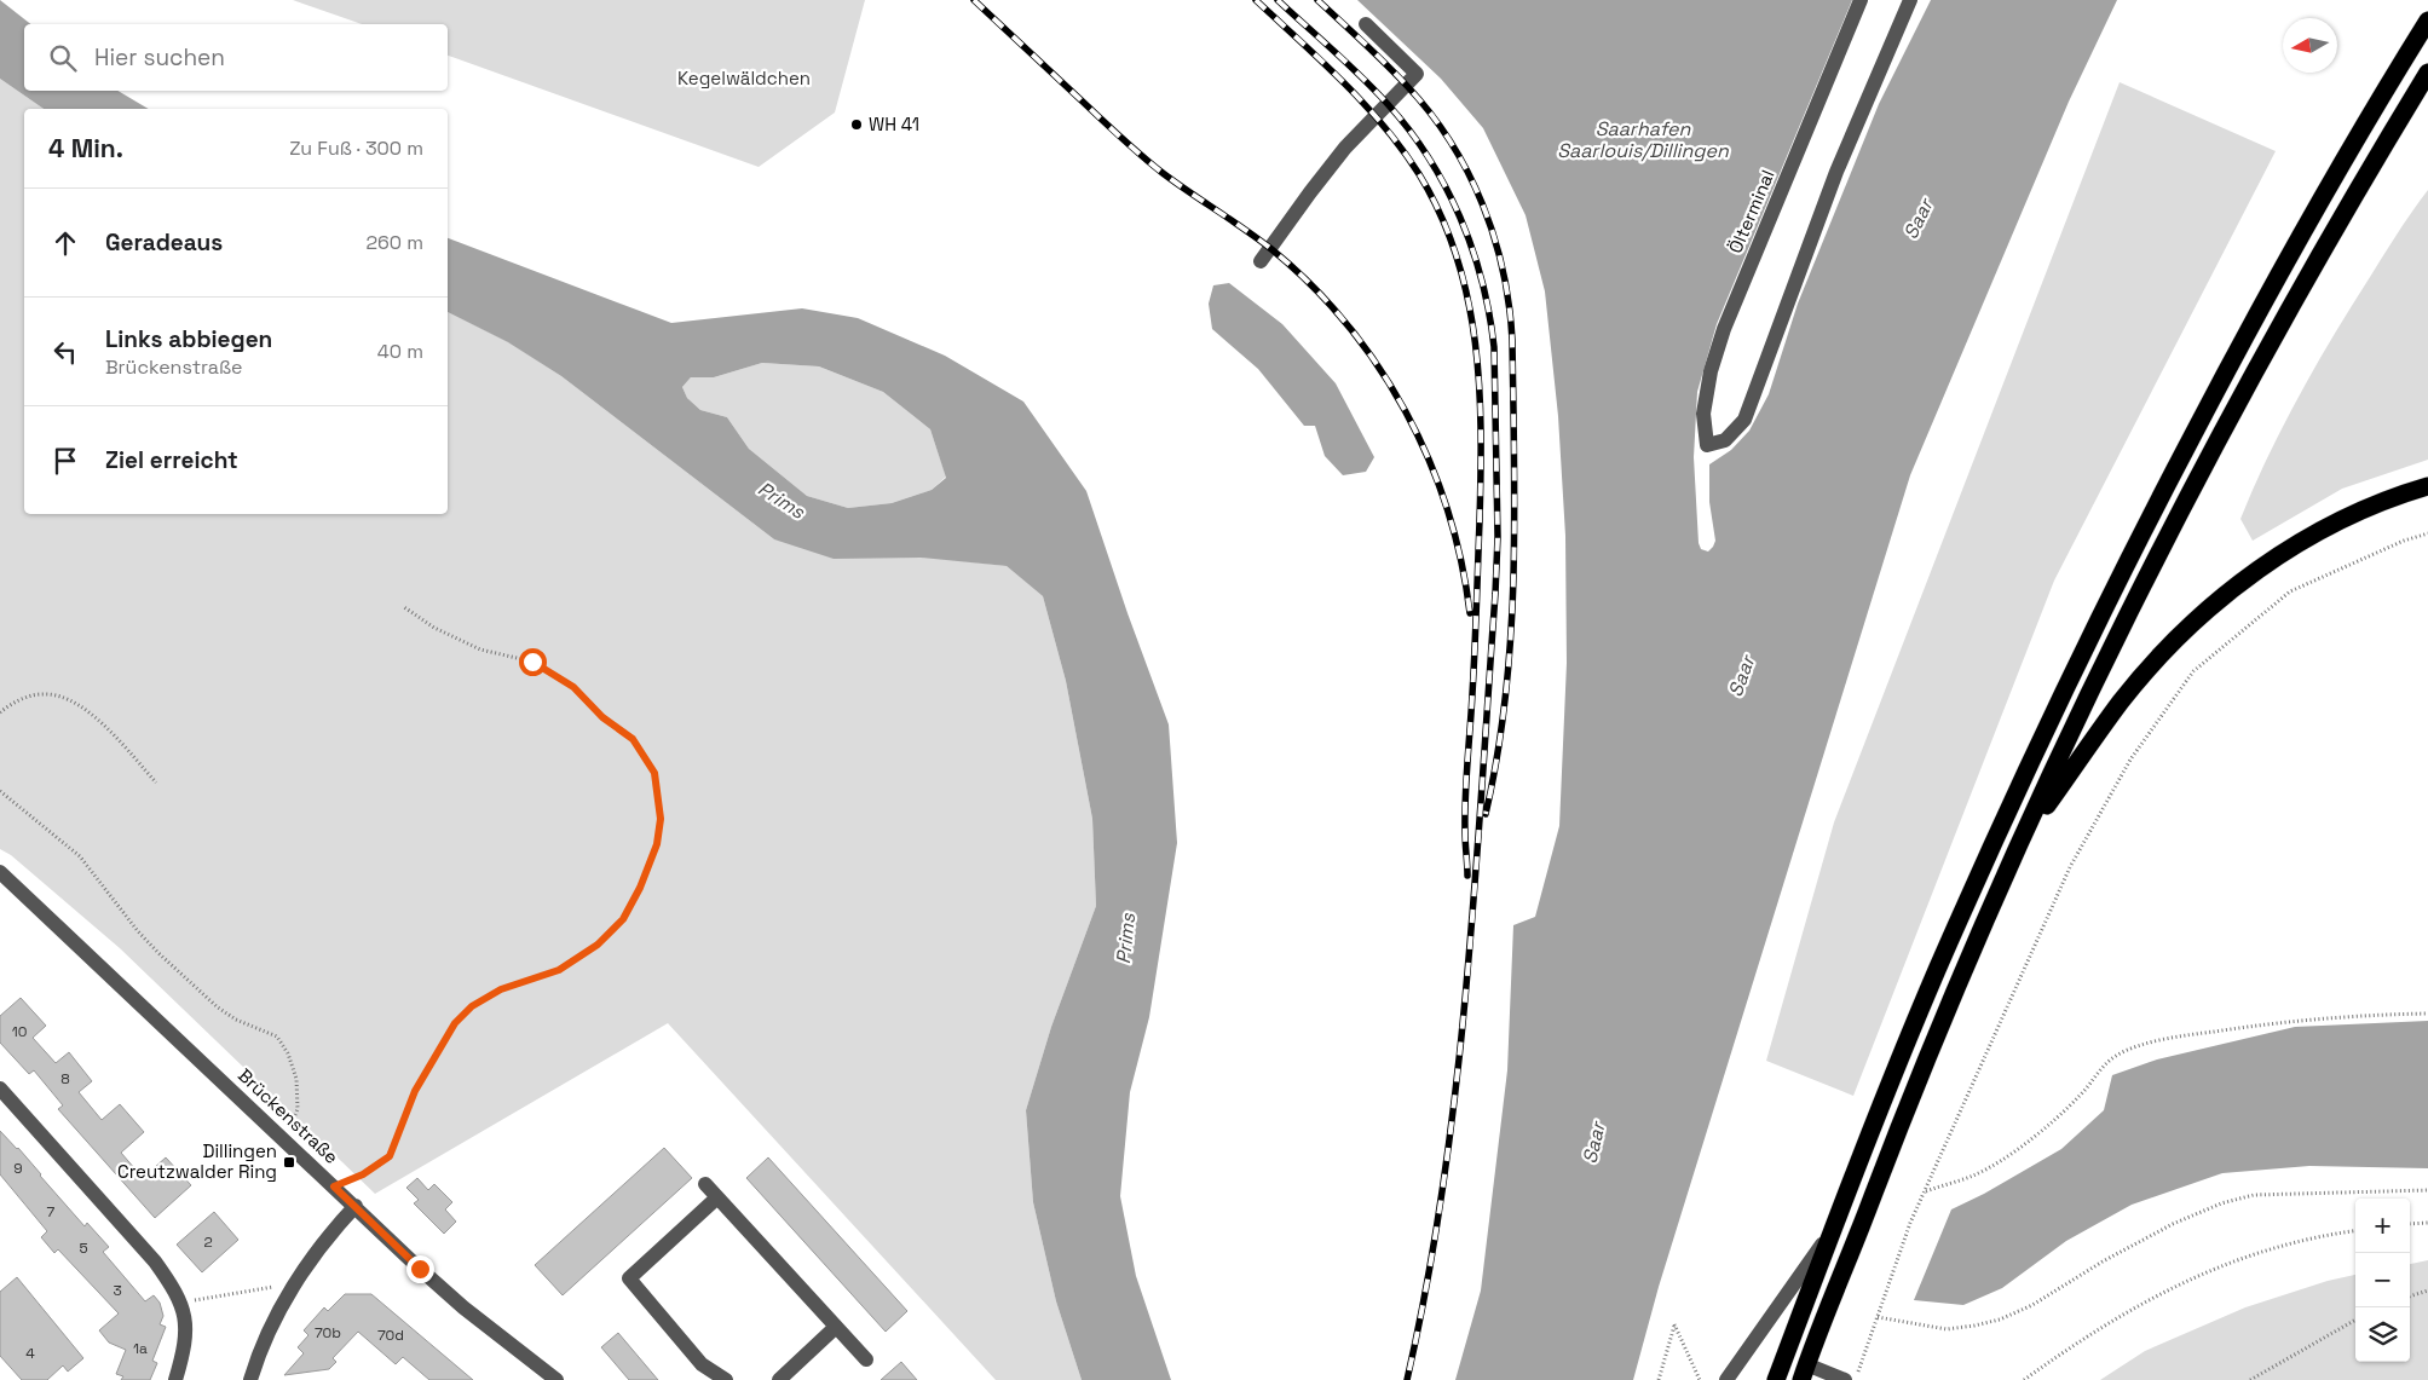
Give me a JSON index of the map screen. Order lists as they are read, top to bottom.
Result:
{
  "streets": {
    "street": ["Ölterminal", "Brückenstraße"]
  },
  "water": ["Saarhafen Saarlouis/Dillingen", "Saar", "Prims"],
  "parks": ["Kegelwäldchen"],
  "places": {
    "other": ["WH 41"],
    "transit": ["Dillingen Creutzwalder Ring"]
  },
  "house_numbers": [
    "10",
    "8",
    "9",
    "7",
    "2",
    "5",
    "3",
    "70b",
    "70d",
    "1a",
    "4"
  ],
  "north": "left",
  "page": {
    "search": "Hier suchen",
    "heading": ["4 Min.", "Zu Fuß · 300 m"],
    "list": [
      ["Geradeaus", "260 m"],
      ["Links abbiegen", "Brückenstraße", "40 m"],
      "Ziel erreicht"
    ],
    "map_buttons": ["+", "−"]
  }
}
